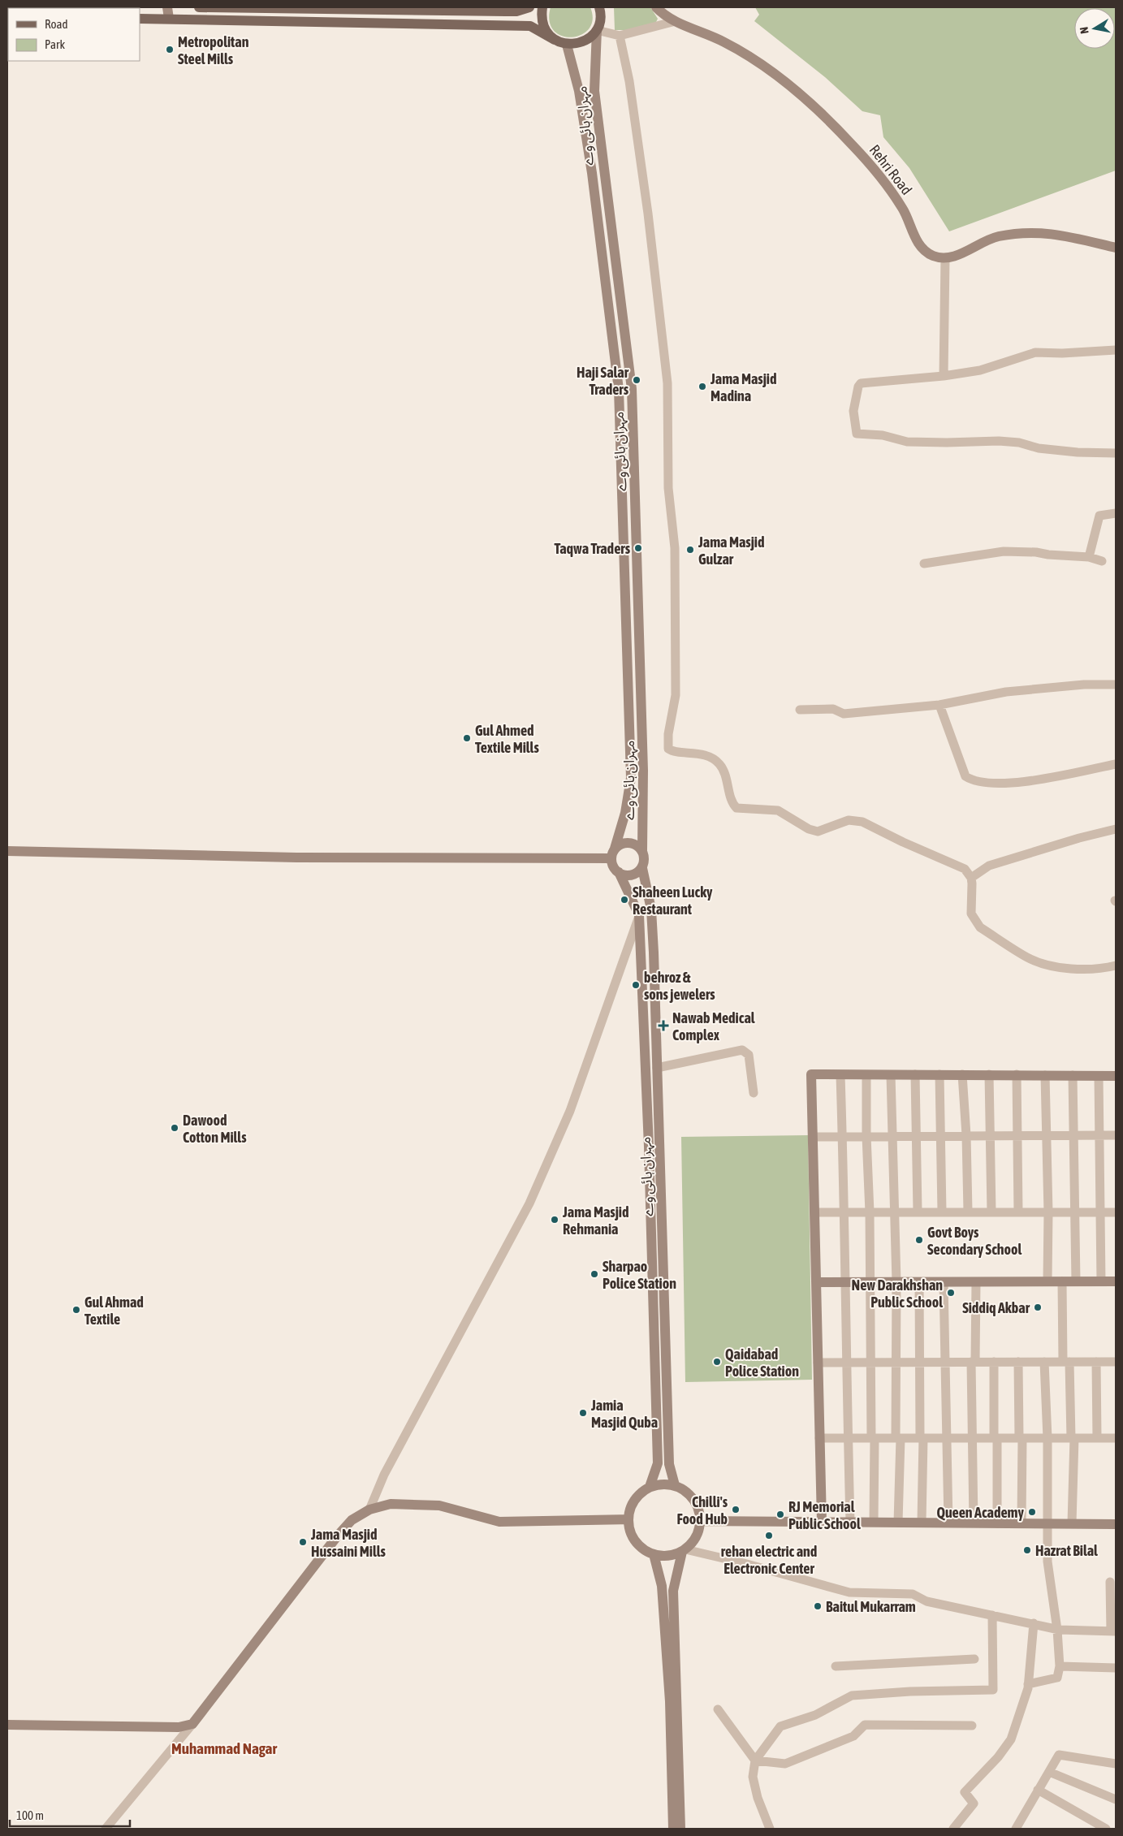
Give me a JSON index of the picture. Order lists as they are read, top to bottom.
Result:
{
  "streets": {
    "main road": ["مہران ہائی وے", "Rehri Road"]
  },
  "districts": ["Muhammad Nagar"],
  "places": {
    "other": [
      "Metropolitan Steel Mills",
      "Haji Salar Traders",
      "Jama Masjid Madina",
      "Taqwa Traders",
      "Jama Masjid Gulzar",
      "Gul Ahmed Textile Mills",
      "Shaheen Lucky Restaurant",
      "behroz & sons jewelers",
      "Dawood Cotton Mills",
      "Jama Masjid Rehmania",
      "Govt Boys Secondary School",
      "Sharpao Police Station",
      "New Darakhshan Public School",
      "Siddiq Akbar",
      "Gul Ahmad Textile",
      "Qaidabad Police Station",
      "Jamia Masjid Quba",
      "Chilli's Food Hub",
      "Queen Academy",
      "RJ Memorial Public School",
      "rehan electric and Electronic Center",
      "Jama Masjid Hussaini Mills",
      "Hazrat Bilal",
      "Baitul Mukarram"
    ],
    "health": ["Nawab Medical Complex"]
  },
  "legend": ["Road", "Park"],
  "scale_bar": "100 m",
  "north": "left"
}
